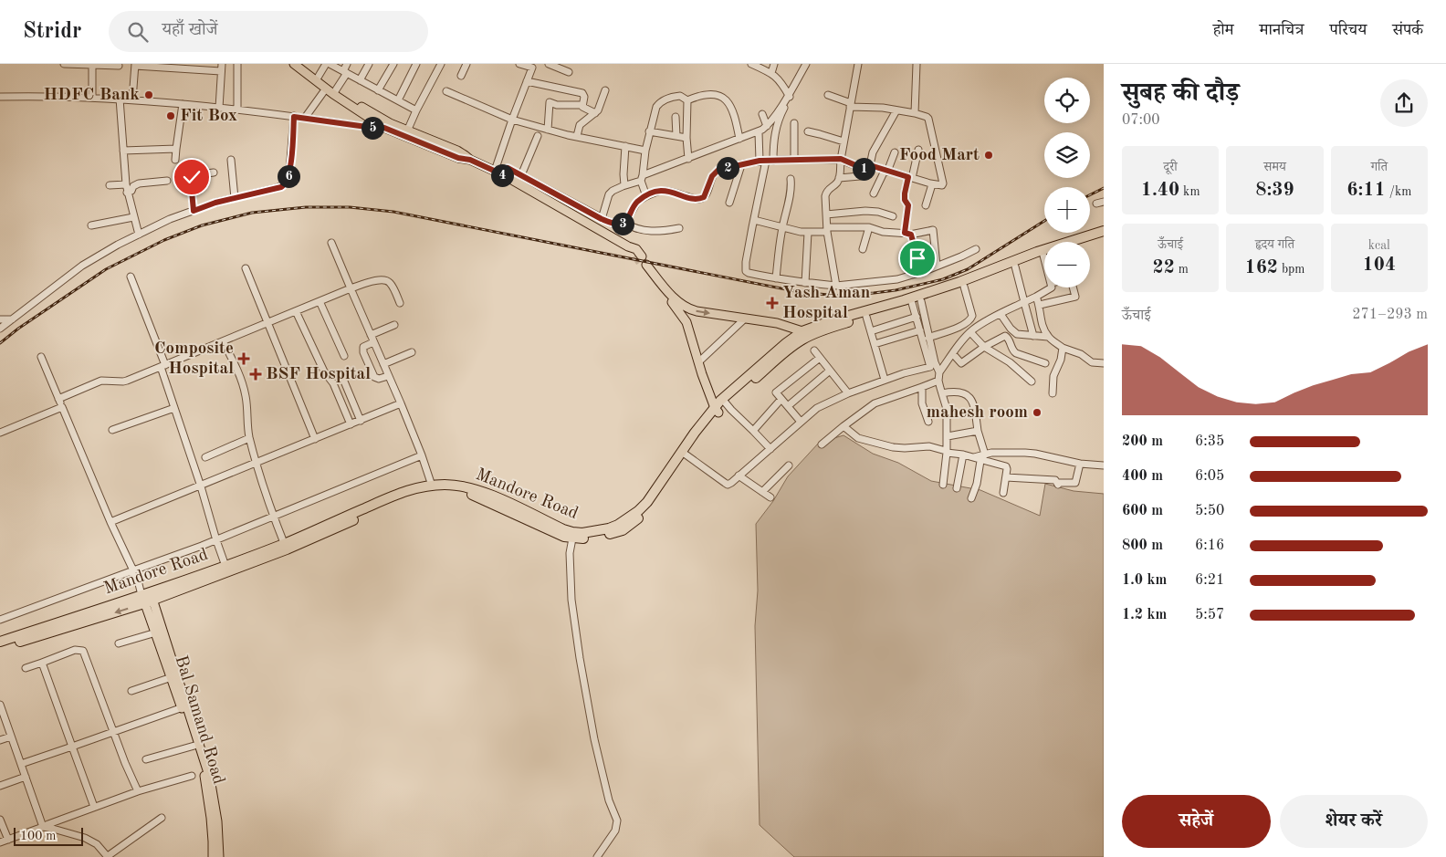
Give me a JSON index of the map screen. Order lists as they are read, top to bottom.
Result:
{
  "streets": {
    "highway": ["Mandore Road"],
    "main road": ["Bal Samand Road"]
  },
  "crossings": [
    ["Mandore Road", "Bal Samand Road"]
  ],
  "places": {
    "other": [
      "HDFC Bank",
      "Fit Box",
      "Food Mart",
      "mahesh room"
    ],
    "health": ["Yash Aman Hospital", "Composite Hospital", "BSF Hospital"]
  },
  "scale_bar": "100 m",
  "page": {
    "header": "Stridr",
    "search": "यहाँ खोजें",
    "nav": [
      "होम",
      "मानचित्र",
      "परिचय",
      "संपर्क"
    ],
    "heading": ["सुबह की दौड़", "07:00"],
    "map_buttons": ["+", "−"],
    "pins": [
      "5",
      "2",
      "1",
      "4",
      "6",
      "3"
    ],
    "stats": [
      ["दूरी", "1.40 km"],
      ["समय", "8:39"],
      ["गति", "6:11 /km"],
      ["ऊँचाई", "22 m"],
      ["हृदय गति", "162 bpm"],
      ["kcal", "104"]
    ],
    "chart": ["ऊँचाई", "271–293 m"],
    "list": [
      {
        "name": "200 m",
        "note": "6:35"
      },
      {
        "name": "400 m",
        "note": "6:05"
      },
      {
        "name": "600 m",
        "note": "5:50"
      },
      {
        "name": "800 m",
        "note": "6:16"
      },
      {
        "name": "1.0 km",
        "note": "6:21"
      },
      {
        "name": "1.2 km",
        "note": "5:57"
      }
    ],
    "buttons": ["सहेजें", "शेयर करें"],
    "scale": "100 m"
  }
}
